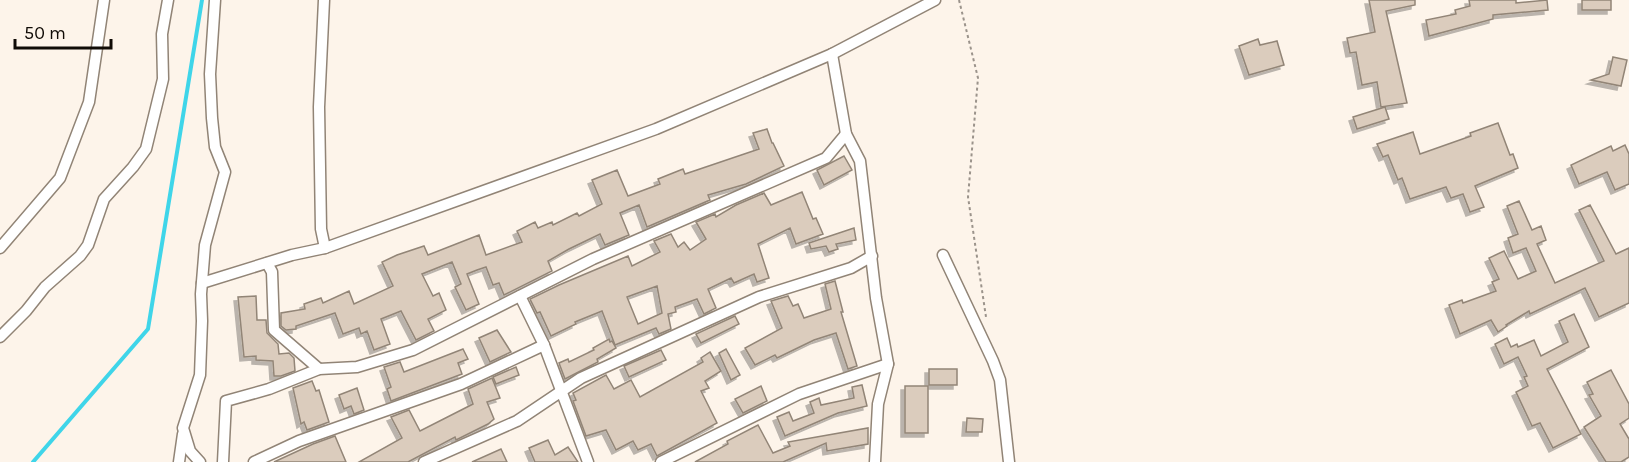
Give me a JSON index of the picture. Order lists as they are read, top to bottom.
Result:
{
  "scale_bar": "50 m"
}
